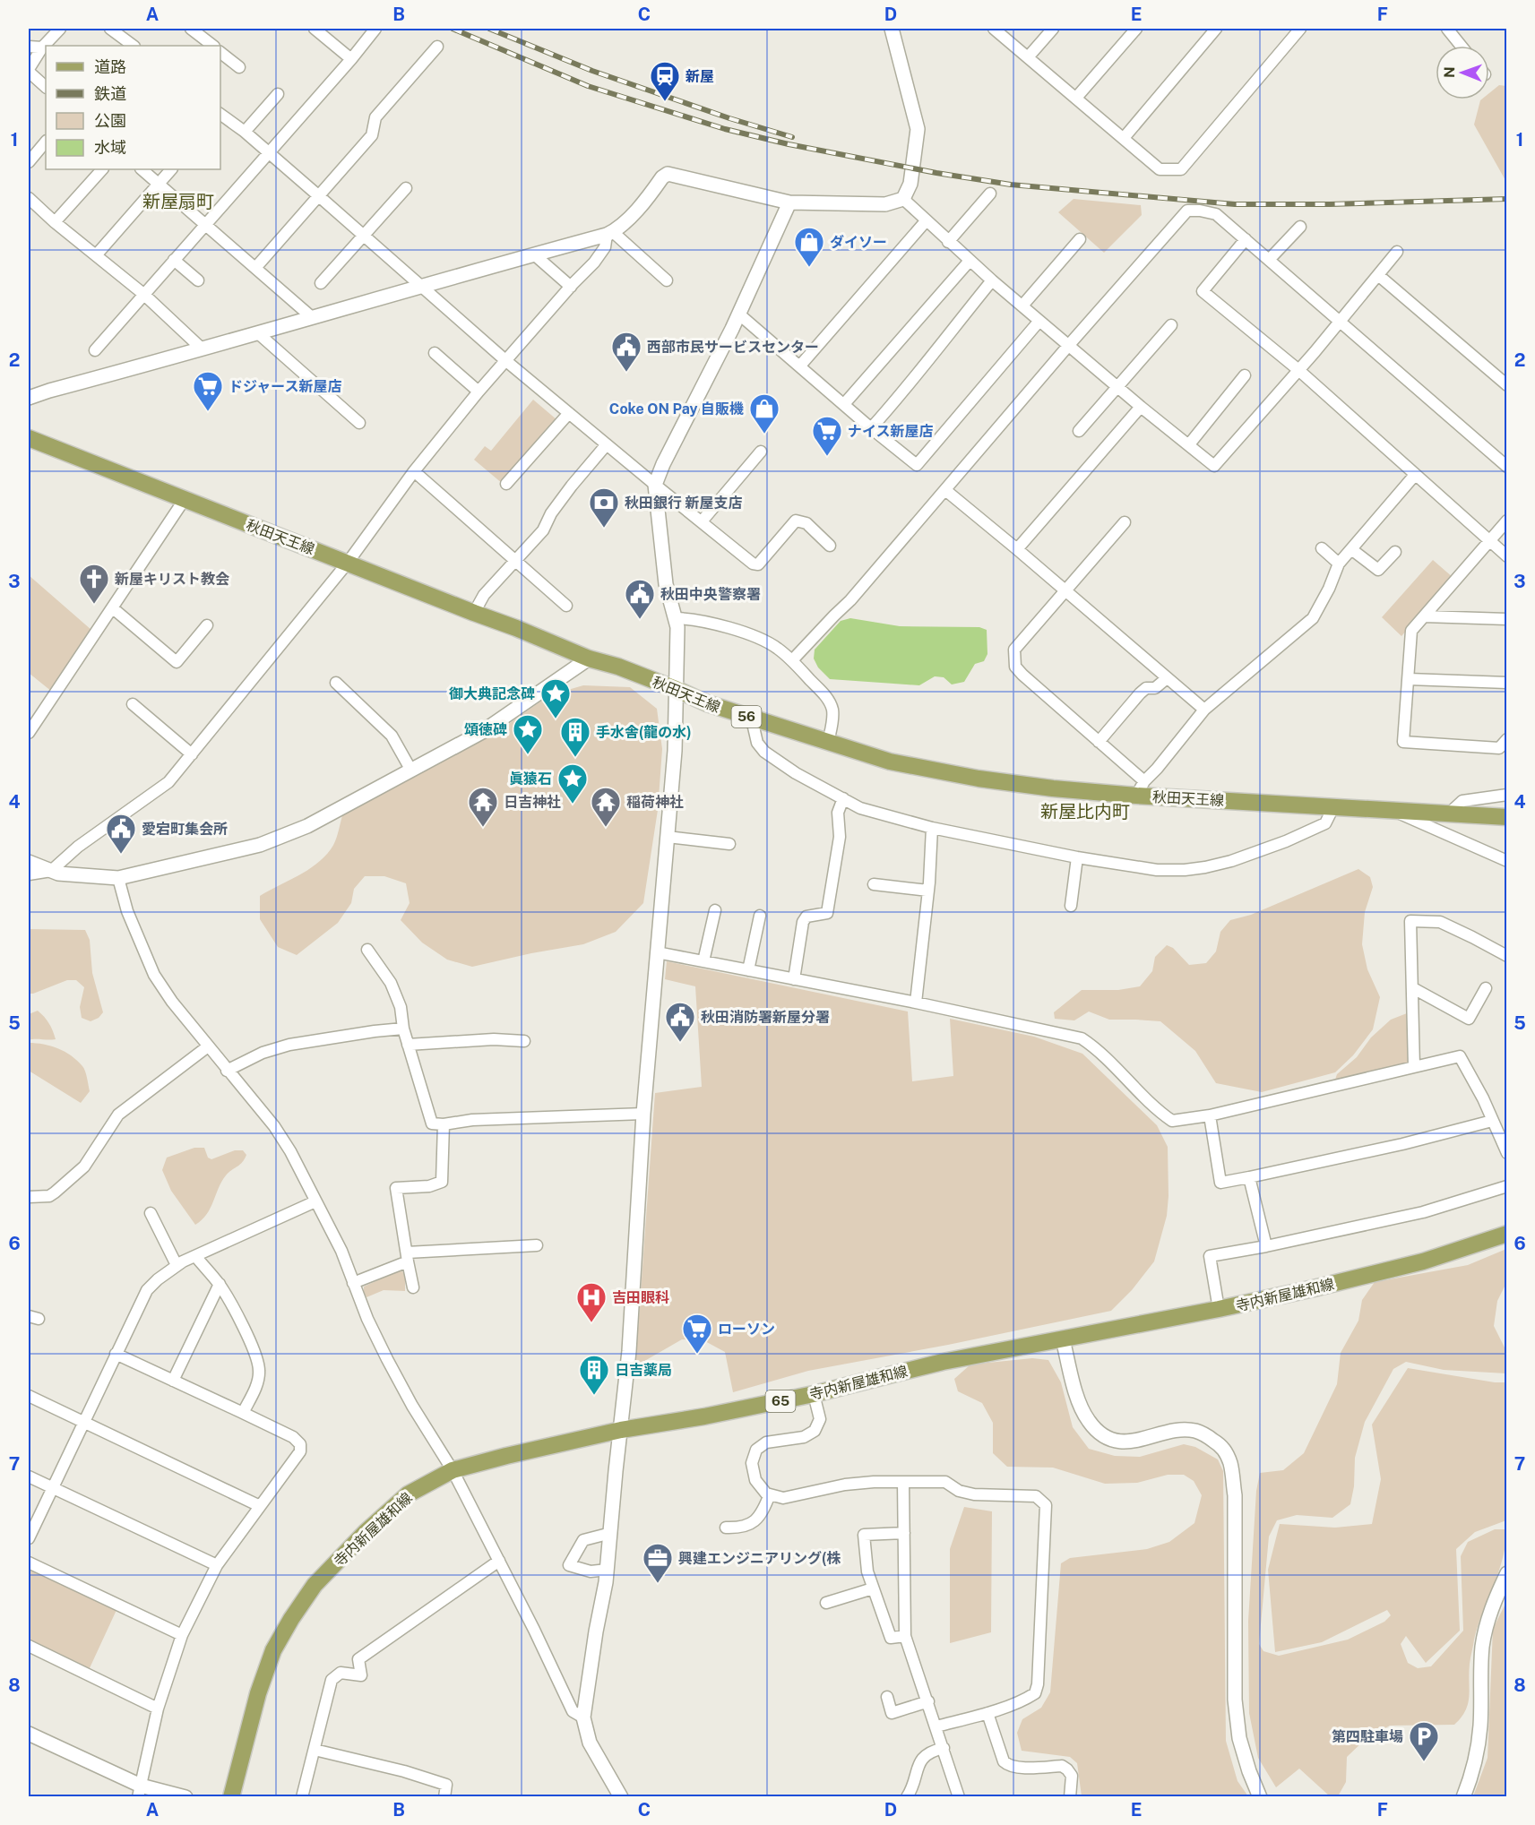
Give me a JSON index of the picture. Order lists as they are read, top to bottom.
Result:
{
  "streets": {
    "main road": [
      "秋田天王線",
      "56",
      "寺内新屋雄和線",
      "65"
    ]
  },
  "districts": ["新屋扇町", "新屋比内町"],
  "places": {
    "station": ["新屋"],
    "shop": ["ダイソー", "Coke ON Pay 自販機"],
    "public building": [
      "西部市民サービスセンター",
      "秋田中央警察署",
      "愛宕町集会所",
      "秋田消防署新屋分署"
    ],
    "supermarket": ["ドジャース新屋店", "ナイス新屋店", "ローソン"],
    "bank": ["秋田銀行 新屋支店"],
    "church": ["新屋キリスト教会"],
    "place": ["御大典記念碑", "頌徳碑", "眞猿石"],
    "building": ["手水舎(龍の水)", "日吉薬局"],
    "temple": ["日吉神社", "稲荷神社"],
    "hospital": ["吉田眼科"],
    "office": ["興建エンジニアリング(株"],
    "parking": ["第四駐車場"]
  },
  "legend": [
    "道路",
    "鉄道",
    "公園",
    "水域"
  ],
  "north": "left",
  "grid": {
    "columns": [
      "A",
      "B",
      "C",
      "D",
      "E",
      "F"
    ],
    "rows": [
      "1",
      "2",
      "3",
      "4",
      "5",
      "6",
      "7",
      "8"
    ]
  }
}
